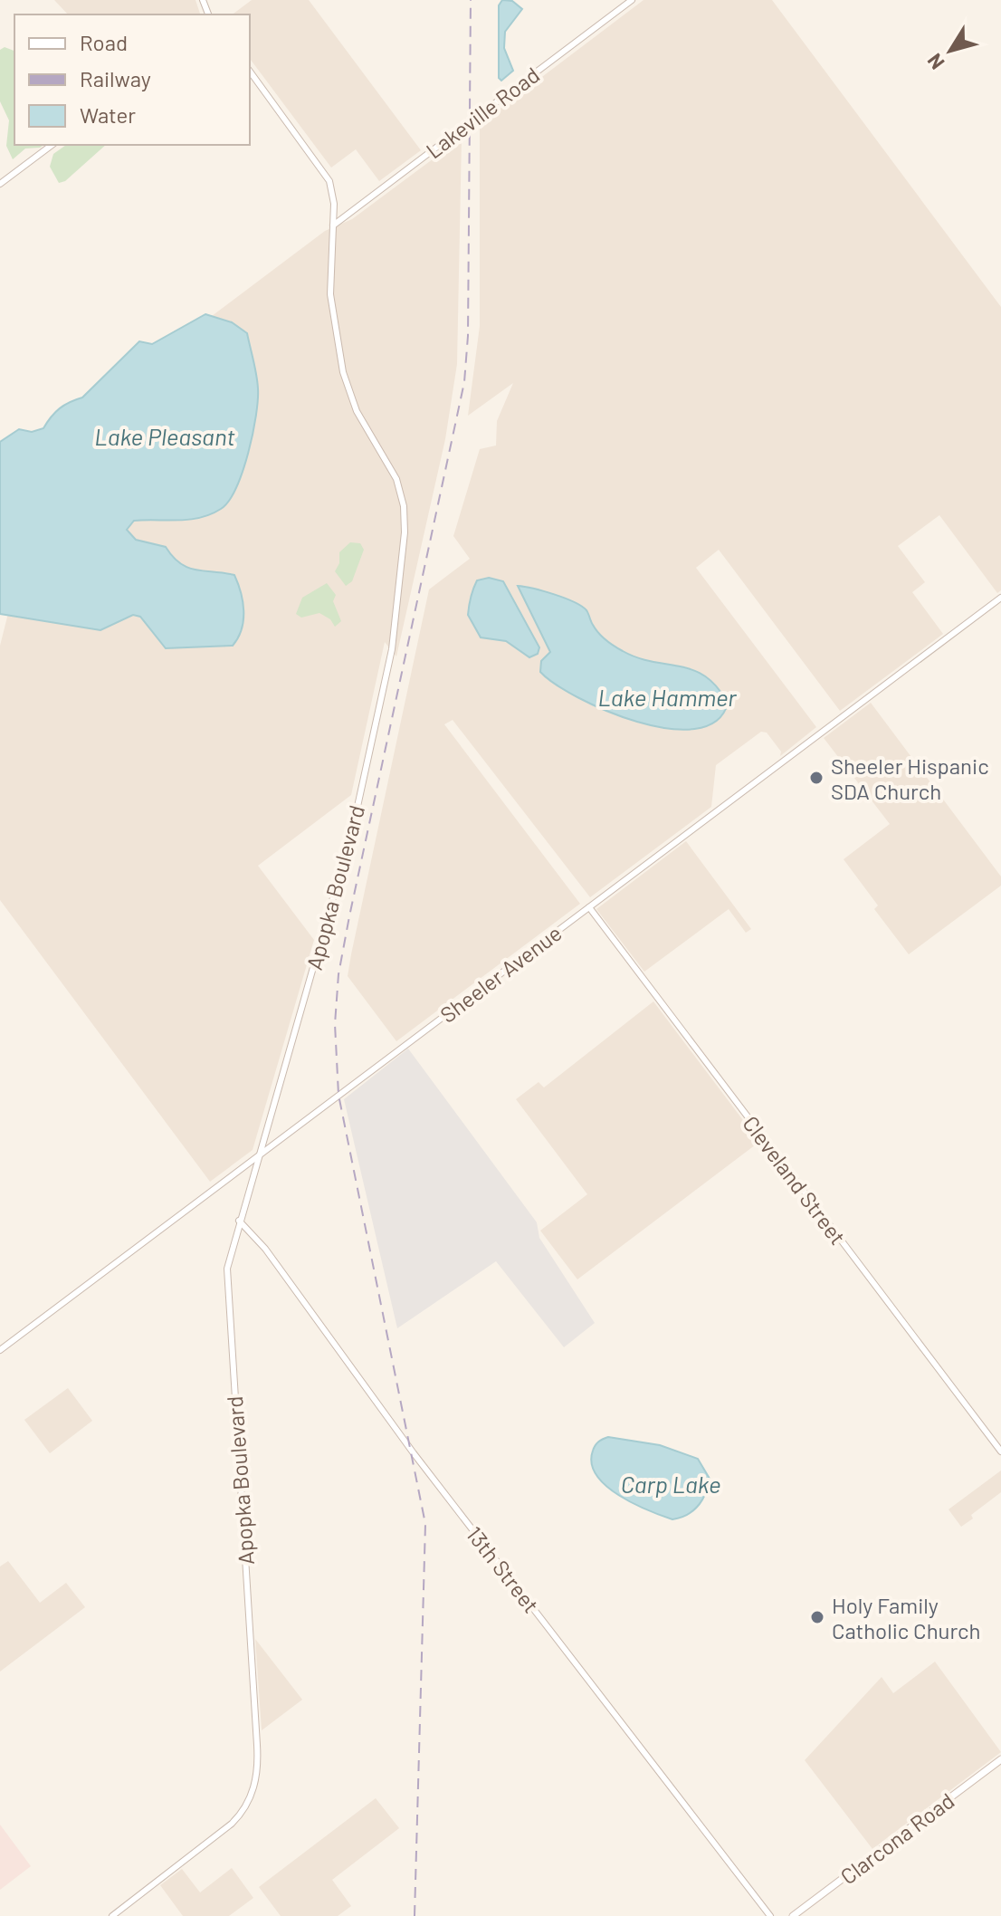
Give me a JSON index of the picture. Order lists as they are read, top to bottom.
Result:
{
  "streets": {
    "main road": ["Clarcona Road"],
    "street": [
      "Lakeville Road",
      "Apopka Boulevard",
      "Sheeler Avenue",
      "Cleveland Street",
      "13th Street"
    ]
  },
  "crossings": [
    ["Lakeville Road", "Apopka Boulevard"],
    ["Apopka Boulevard", "Sheeler Avenue"],
    ["Apopka Boulevard", "13th Street"],
    ["Sheeler Avenue", "Cleveland Street"]
  ],
  "water": ["Lake Pleasant", "Lake Hammer", "Carp Lake"],
  "places": ["Sheeler Hispanic SDA Church", "Holy Family Catholic Church"],
  "legend": ["Road", "Railway", "Water"],
  "north": "bottom left"
}
